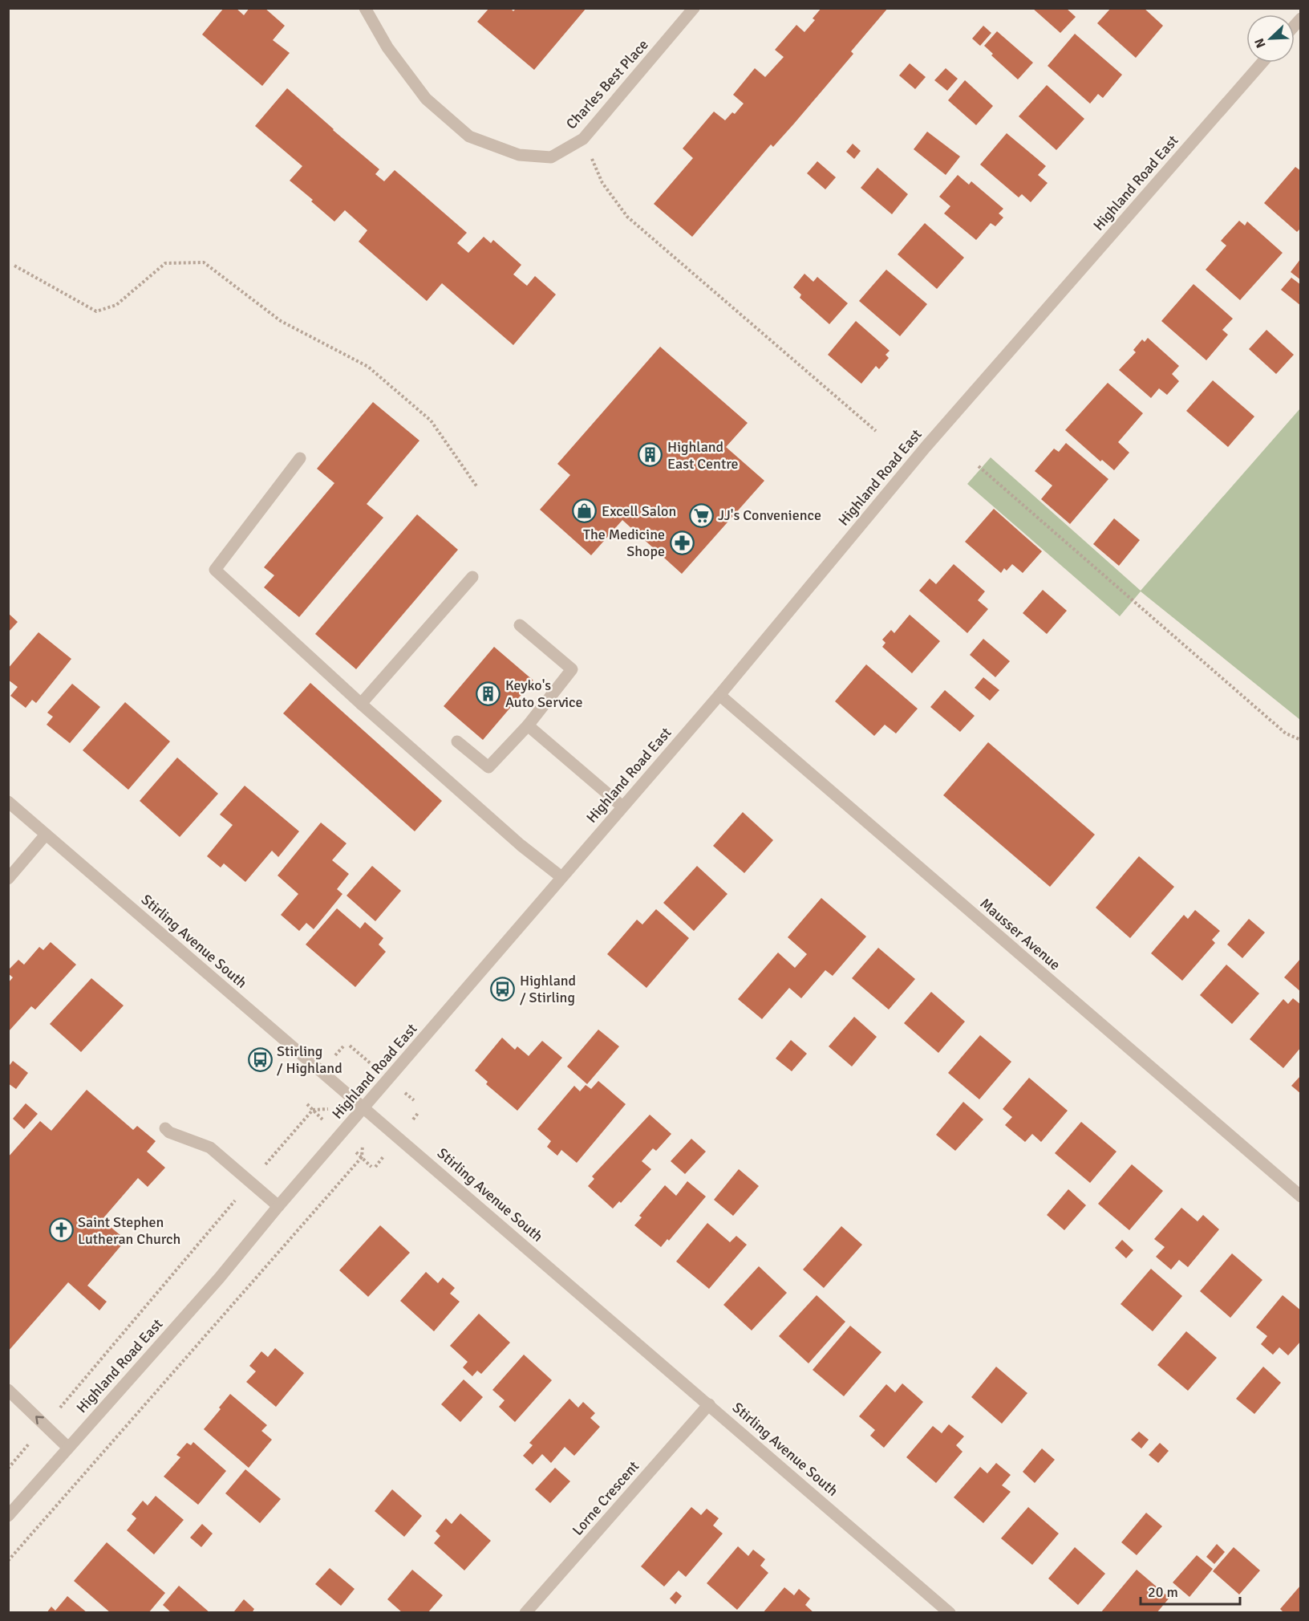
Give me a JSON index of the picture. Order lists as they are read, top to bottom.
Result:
{
  "streets": {
    "street": [
      "Charles Best Place",
      "Highland Road East",
      "Mausser Avenue",
      "Stirling Avenue South",
      "Lorne Crescent"
    ]
  },
  "crossings": [
    ["Highland Road East", "Mausser Avenue"],
    ["Highland Road East", "Stirling Avenue South"],
    ["Stirling Avenue South", "Lorne Crescent"]
  ],
  "places": {
    "building": ["Highland East Centre", "Keyko's Auto Service"],
    "shop": ["Excell Salon"],
    "supermarket": ["JJ's Convenience"],
    "pharmacy": ["The Medicine Shope"],
    "bus stop": ["Highland / Stirling", "Stirling / Highland"],
    "church": ["Saint Stephen Lutheran Church"]
  },
  "scale_bar": "20 m",
  "north": "bottom left"
}
